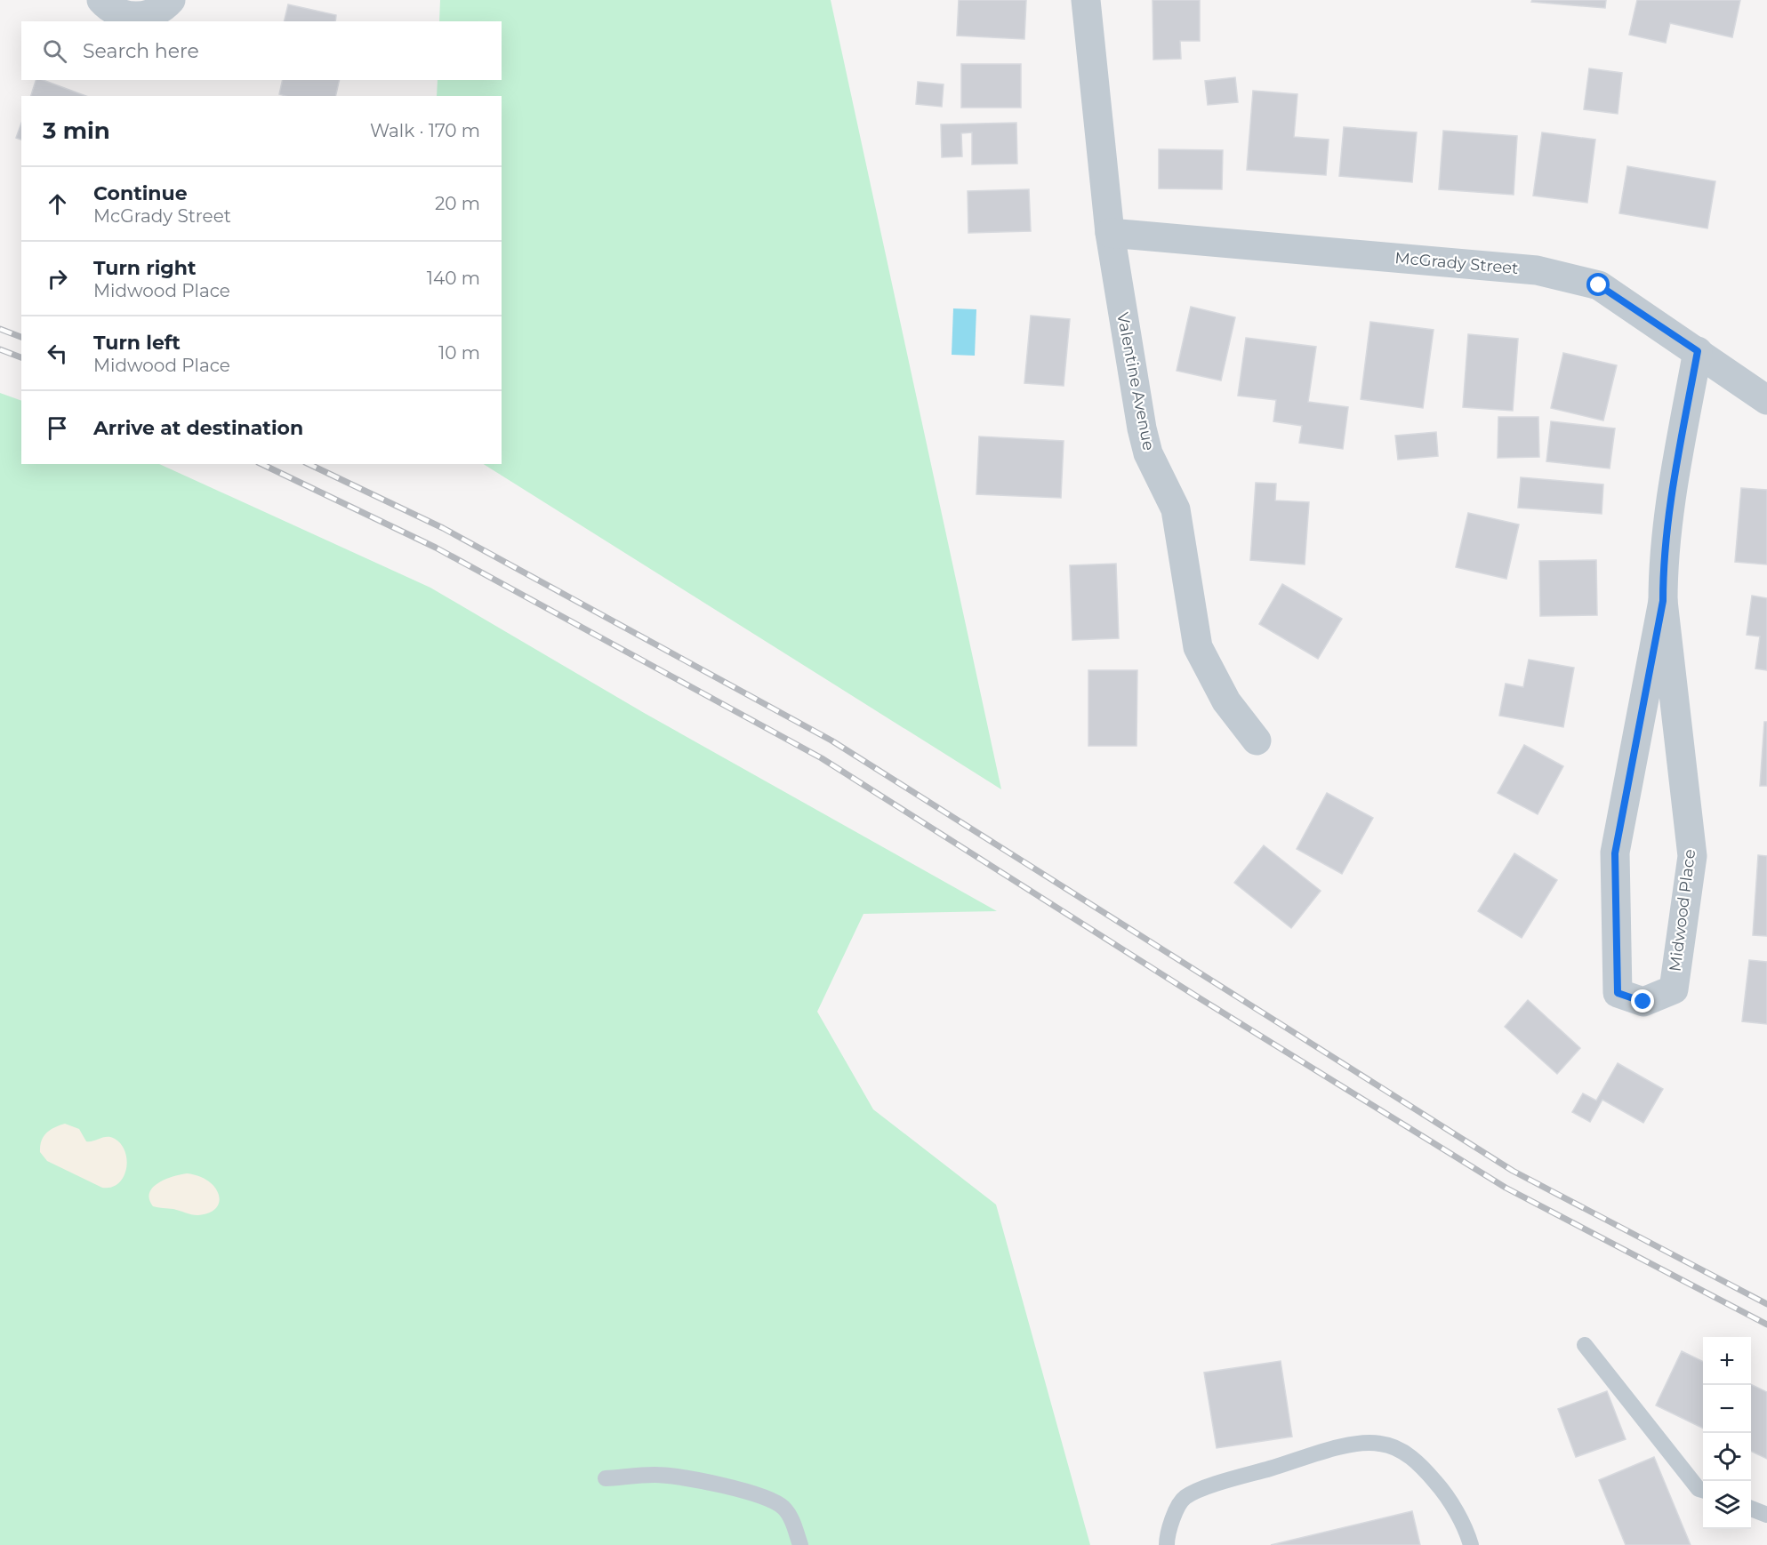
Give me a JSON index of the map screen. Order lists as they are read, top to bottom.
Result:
{
  "streets": {
    "street": ["McGrady Street", "Valentine Avenue", "Midwood Place"]
  },
  "crossings": [
    ["McGrady Street", "Valentine Avenue"],
    ["McGrady Street", "Midwood Place"]
  ],
  "page": {
    "search": "Search here",
    "heading": ["3 min", "Walk · 170 m"],
    "list": [
      ["Continue", "McGrady Street", "20 m"],
      ["Turn right", "Midwood Place", "140 m"],
      ["Turn left", "Midwood Place", "10 m"],
      "Arrive at destination"
    ],
    "map_buttons": ["+", "−"]
  }
}
